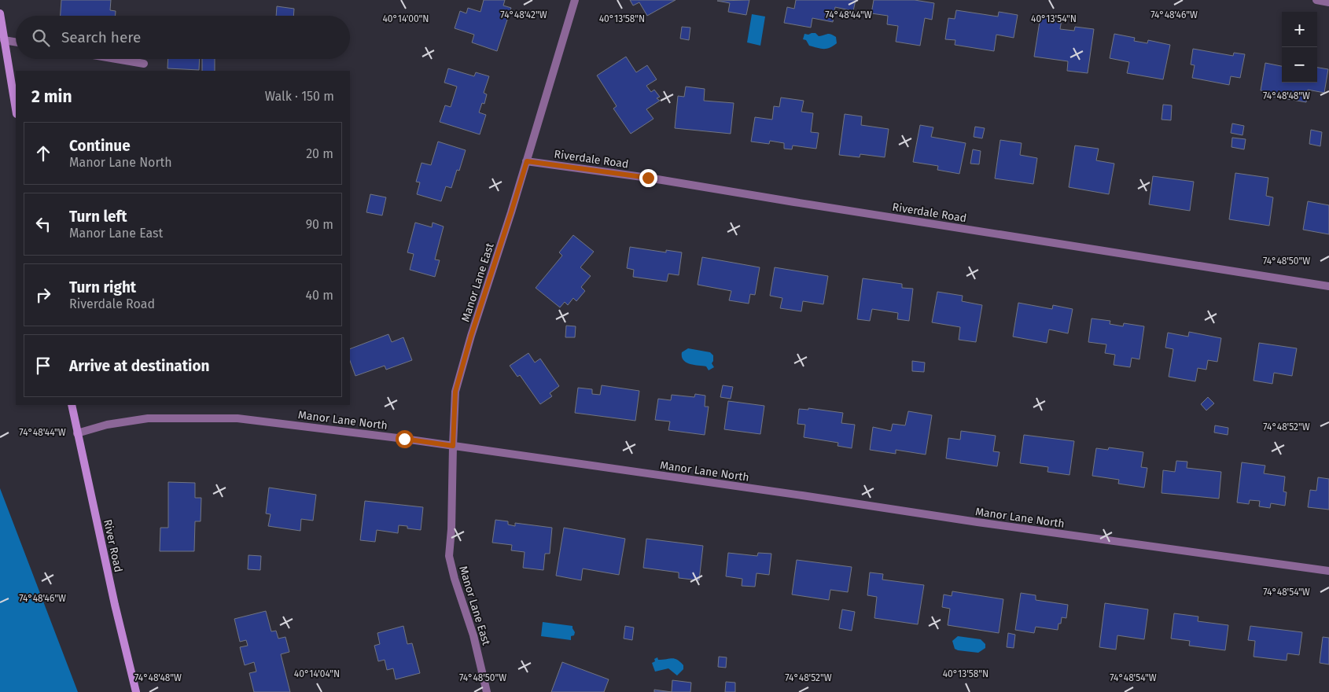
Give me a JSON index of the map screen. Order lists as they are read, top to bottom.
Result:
{
  "streets": {
    "main road": ["River Road"],
    "street": ["Riverdale Road", "Manor Lane East", "Manor Lane North"]
  },
  "crossings": [
    ["Riverdale Road", "Manor Lane East"],
    ["Manor Lane East", "Manor Lane North"],
    ["Manor Lane North", "River Road"]
  ],
  "page": {
    "map_buttons": ["+", "−"],
    "search": "Search here",
    "heading": ["2 min", "Walk · 150 m"],
    "list": [
      ["Continue", "Manor Lane North", "20 m"],
      ["Turn left", "Manor Lane East", "90 m"],
      ["Turn right", "Riverdale Road", "40 m"],
      "Arrive at destination"
    ]
  },
  "coordinates": [
    "74°48'44\"W",
    "74°48'42\"W",
    "74°48'46\"W",
    "40°14'00\"N",
    "40°13'58\"N",
    "40°13'54\"N",
    "74°48'48\"W",
    "74°48'50\"W",
    "74°48'52\"W",
    "74°48'54\"W",
    "40°14'04\"N"
  ]
}
